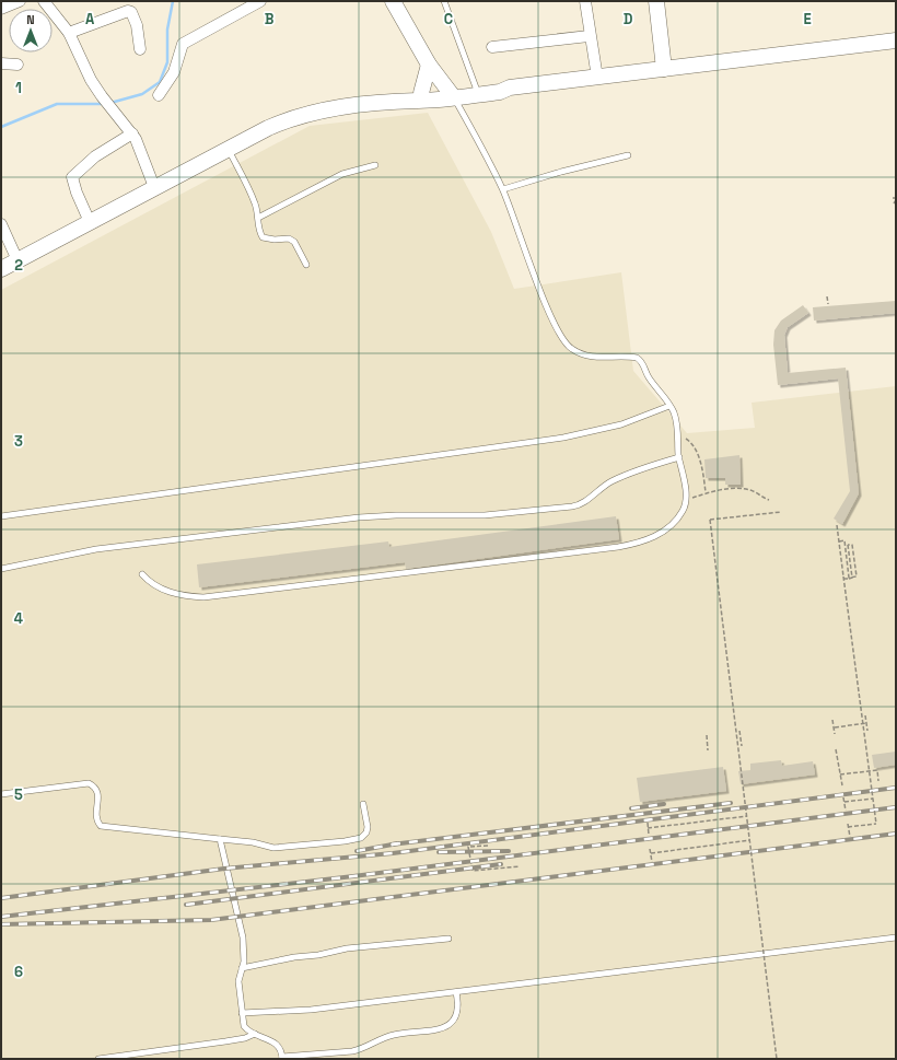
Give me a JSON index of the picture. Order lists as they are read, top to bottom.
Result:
{
  "north": "top",
  "grid": {
    "columns": [
      "A",
      "B",
      "C",
      "D",
      "E"
    ],
    "rows": [
      "1",
      "2",
      "3",
      "4",
      "5",
      "6"
    ]
  }
}
